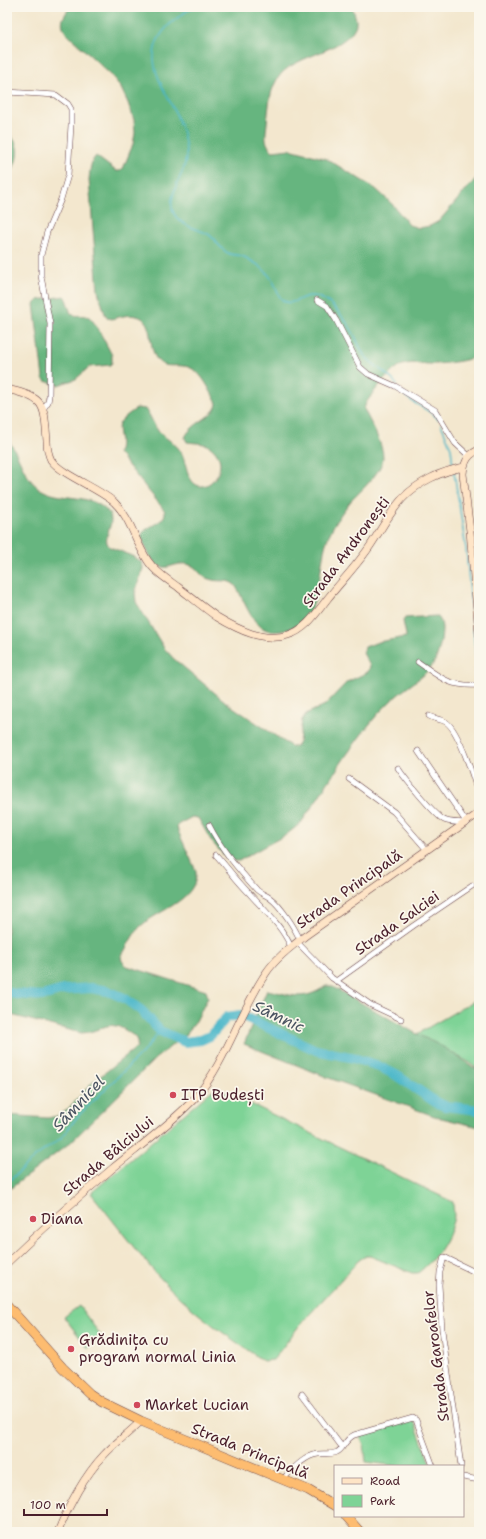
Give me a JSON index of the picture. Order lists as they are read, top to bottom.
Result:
{
  "streets": {
    "highway": ["Strada Principală"],
    "main road": ["Strada Andronești", "Strada Bâlciului"],
    "street": ["Strada Salciei", "Strada Garoafelor"]
  },
  "crossings": [
    ["Strada Principală", "Strada Bâlciului"]
  ],
  "water": ["Sâmnic", "Sâmnicel"],
  "places": [
    "ITP Budești",
    "Diana",
    "Grădinița cu program normal Linia",
    "Market Lucian"
  ],
  "legend": ["Road", "Park"],
  "scale_bar": "100 m"
}
